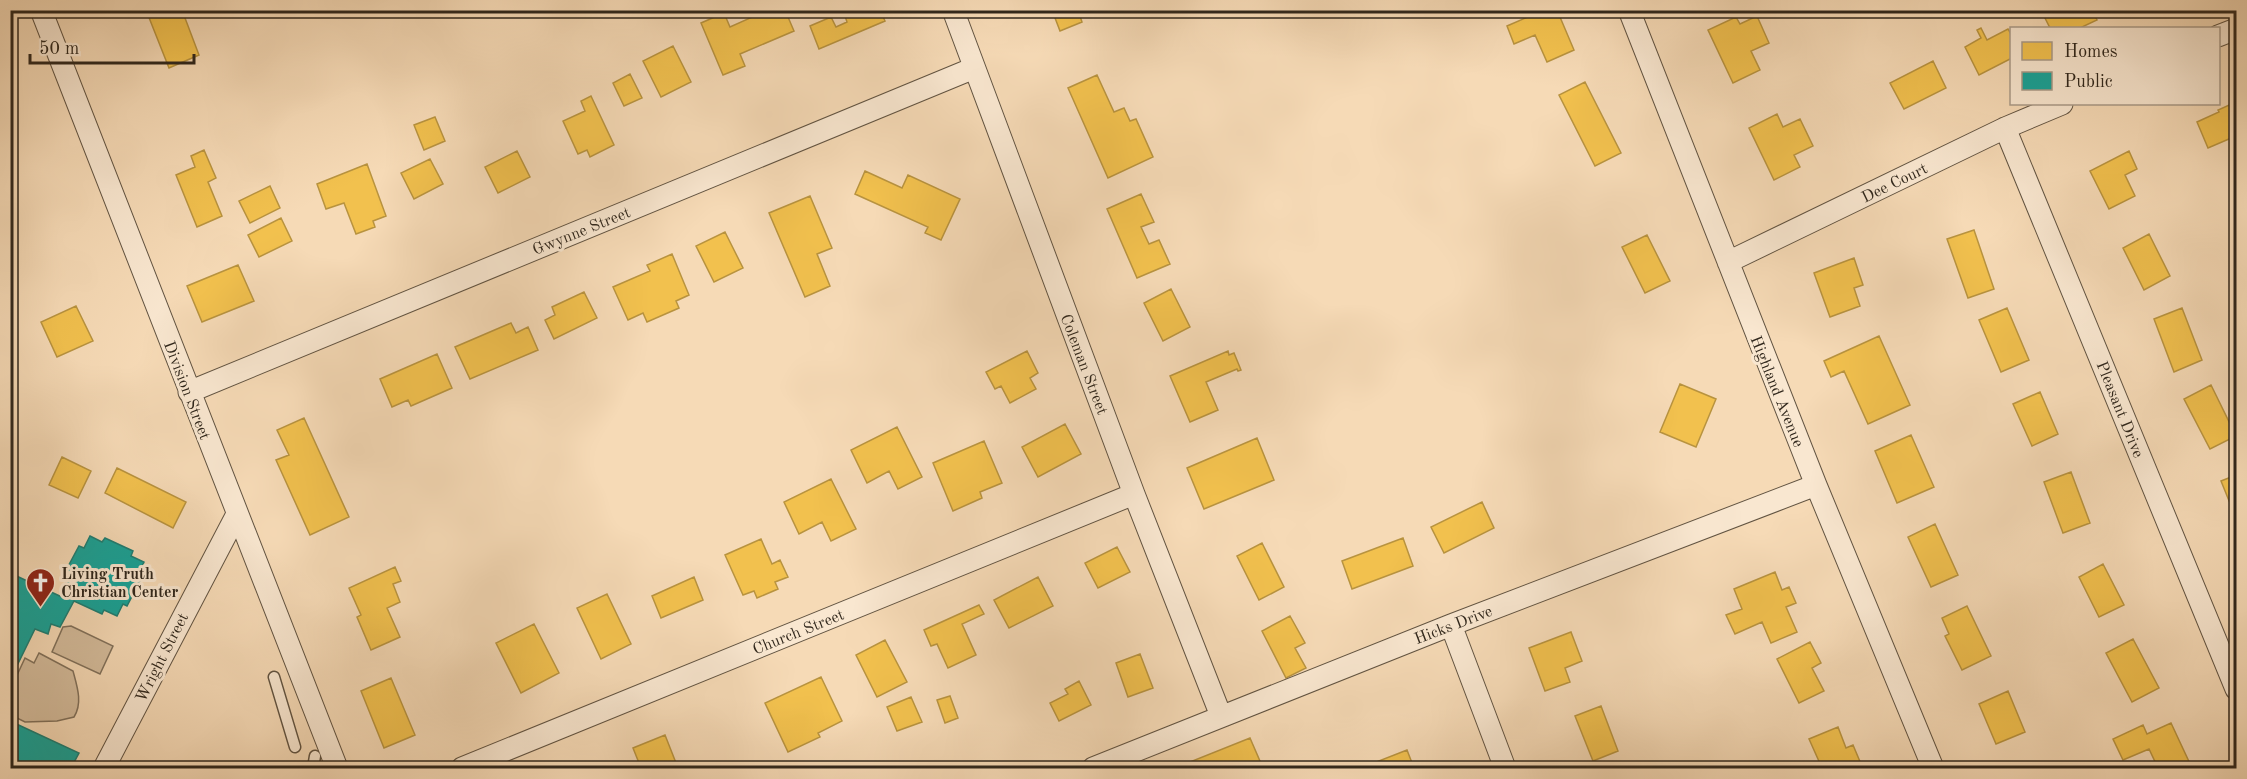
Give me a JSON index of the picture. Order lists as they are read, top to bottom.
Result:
{
  "streets": {
    "street": [
      "Dee Court",
      "Gwynne Street",
      "Coleman Street",
      "Division Street",
      "Highland Avenue",
      "Pleasant Drive",
      "Hicks Drive",
      "Church Street",
      "Wright Street"
    ]
  },
  "crossings": [
    ["Dee Court", "Highland Avenue"],
    ["Dee Court", "Pleasant Drive"],
    ["Gwynne Street", "Coleman Street"],
    ["Gwynne Street", "Division Street"],
    ["Coleman Street", "Hicks Drive"],
    ["Coleman Street", "Church Street"],
    ["Division Street", "Wright Street"],
    ["Highland Avenue", "Hicks Drive"]
  ],
  "places": {
    "church": ["Living Truth Christian Center"]
  },
  "legend": ["Homes", "Public"],
  "scale_bar": "50 m"
}
